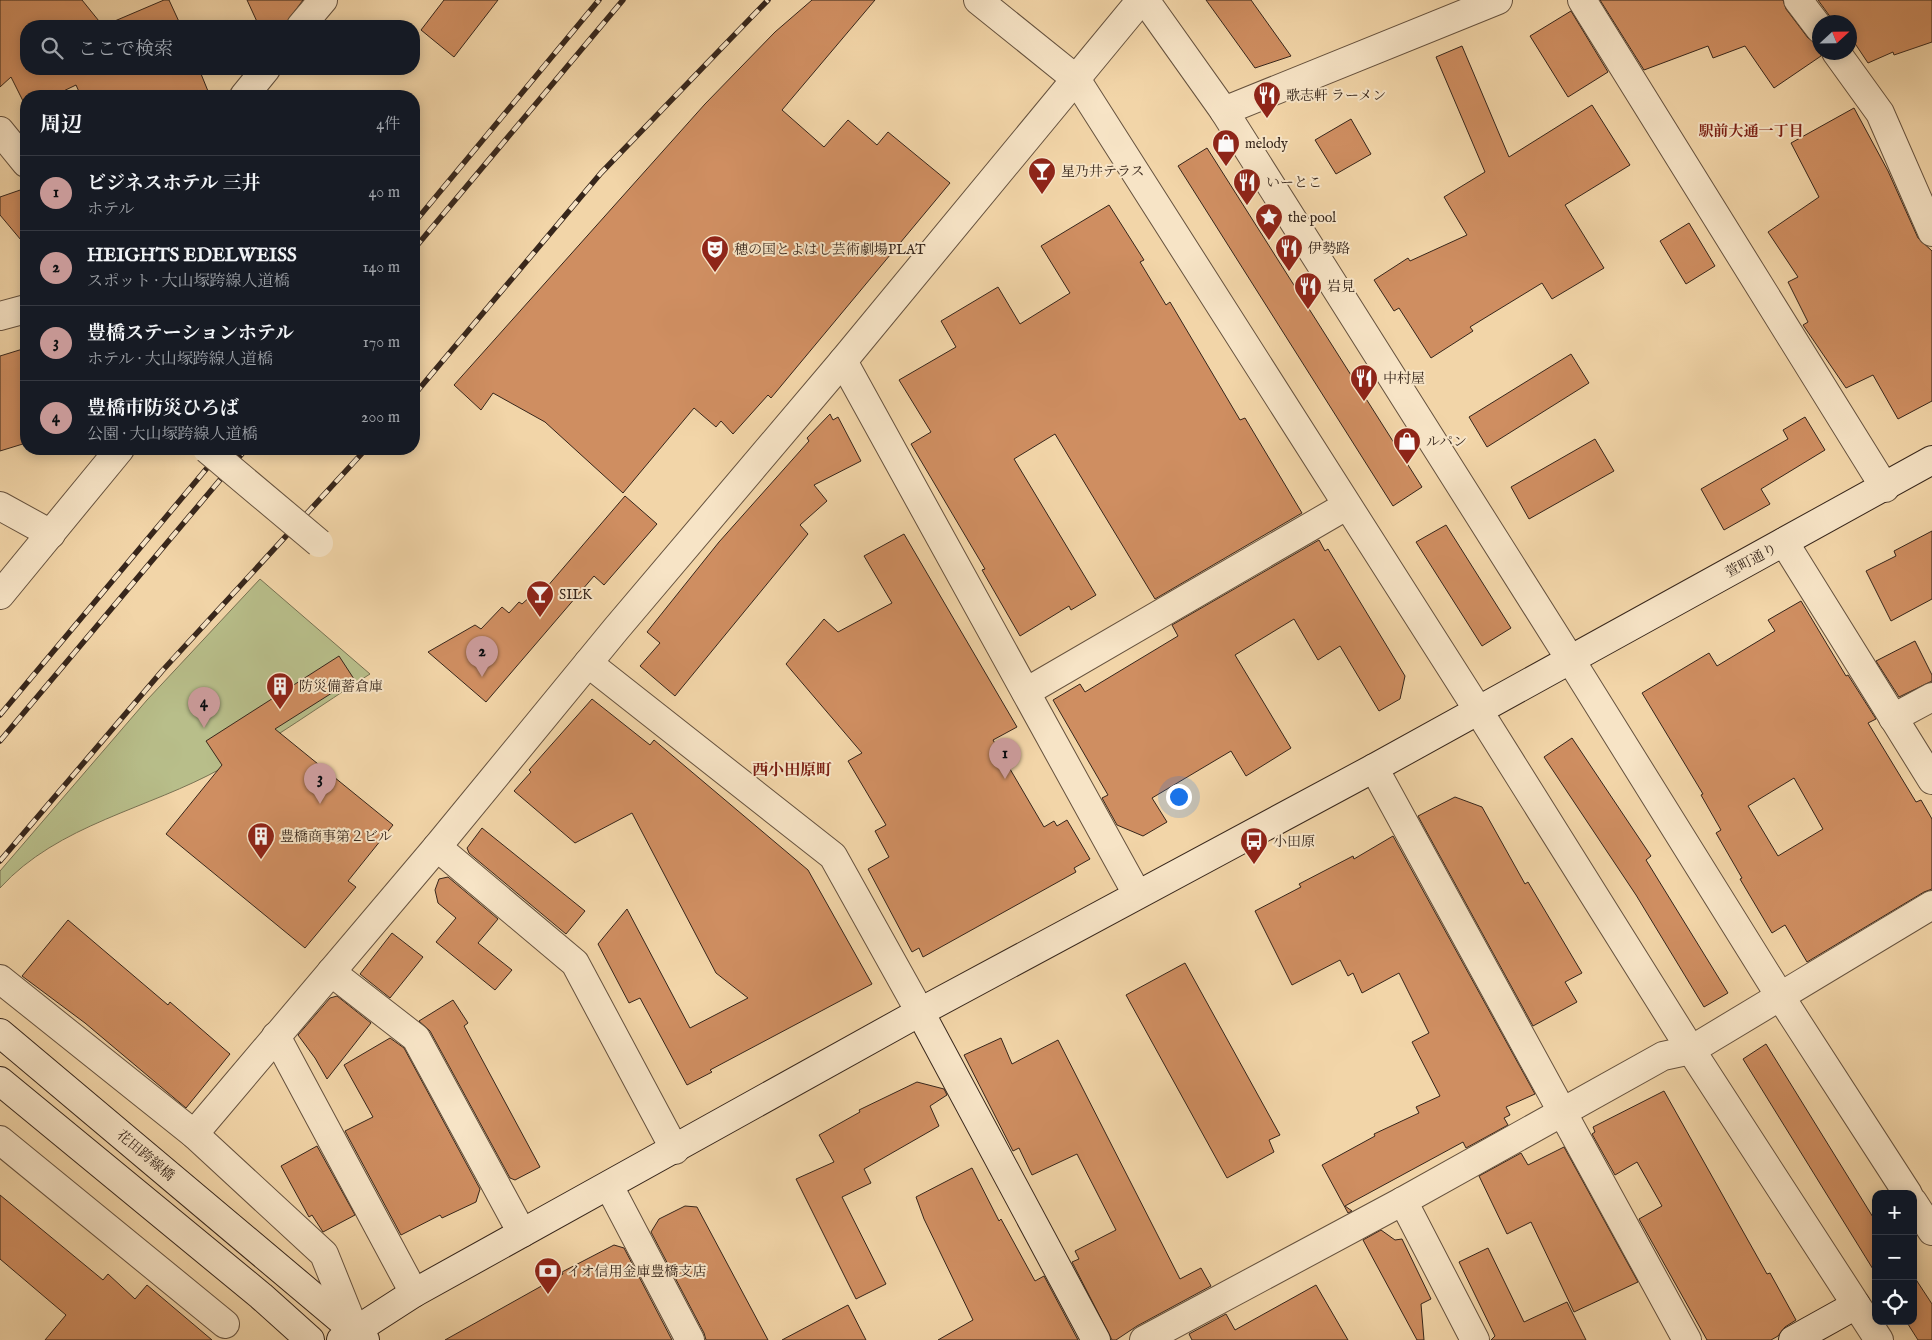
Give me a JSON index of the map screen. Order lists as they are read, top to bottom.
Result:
{
  "streets": {
    "street": ["萱町通り", "花田跨線橋"]
  },
  "crossings": [
    ["萱町通り", "花田跨線橋"]
  ],
  "districts": ["駅前大通一丁目", "西小田原町"],
  "places": {
    "restaurant": [
      "歌志軒 ラーメン",
      "いーとこ",
      "伊勢路",
      "岩見",
      "中村屋"
    ],
    "shop": ["melody", "ルパン"],
    "bar": ["星乃井テラス", "SILK"],
    "place": ["the pool"],
    "theatre": ["穂の国とよはし芸術劇場PLAT"],
    "building": ["防災備蓄倉庫", "豊橋商事第２ビル"],
    "bus stop": ["小田原"],
    "bank": ["イオ信用金庫豊橋支店"]
  },
  "north": "right",
  "page": {
    "search": "ここで検索",
    "heading": ["周辺", "4件"],
    "list": [
      {
        "mark": "1",
        "name": "ビジネスホテル 三井",
        "note": "ホテル",
        "value": "40 m"
      },
      {
        "mark": "2",
        "name": "HEIGHTS EDELWEISS",
        "note": "スポット · 大山塚跨線人道橋",
        "value": "140 m"
      },
      {
        "mark": "3",
        "name": "豊橋ステーションホテル",
        "note": "ホテル · 大山塚跨線人道橋",
        "value": "170 m"
      },
      {
        "mark": "4",
        "name": "豊橋市防災ひろば",
        "note": "公園 · 大山塚跨線人道橋",
        "value": "200 m"
      }
    ],
    "pins": [
      "2",
      "4",
      "1",
      "3"
    ],
    "map_buttons": ["+", "−"]
  }
}
